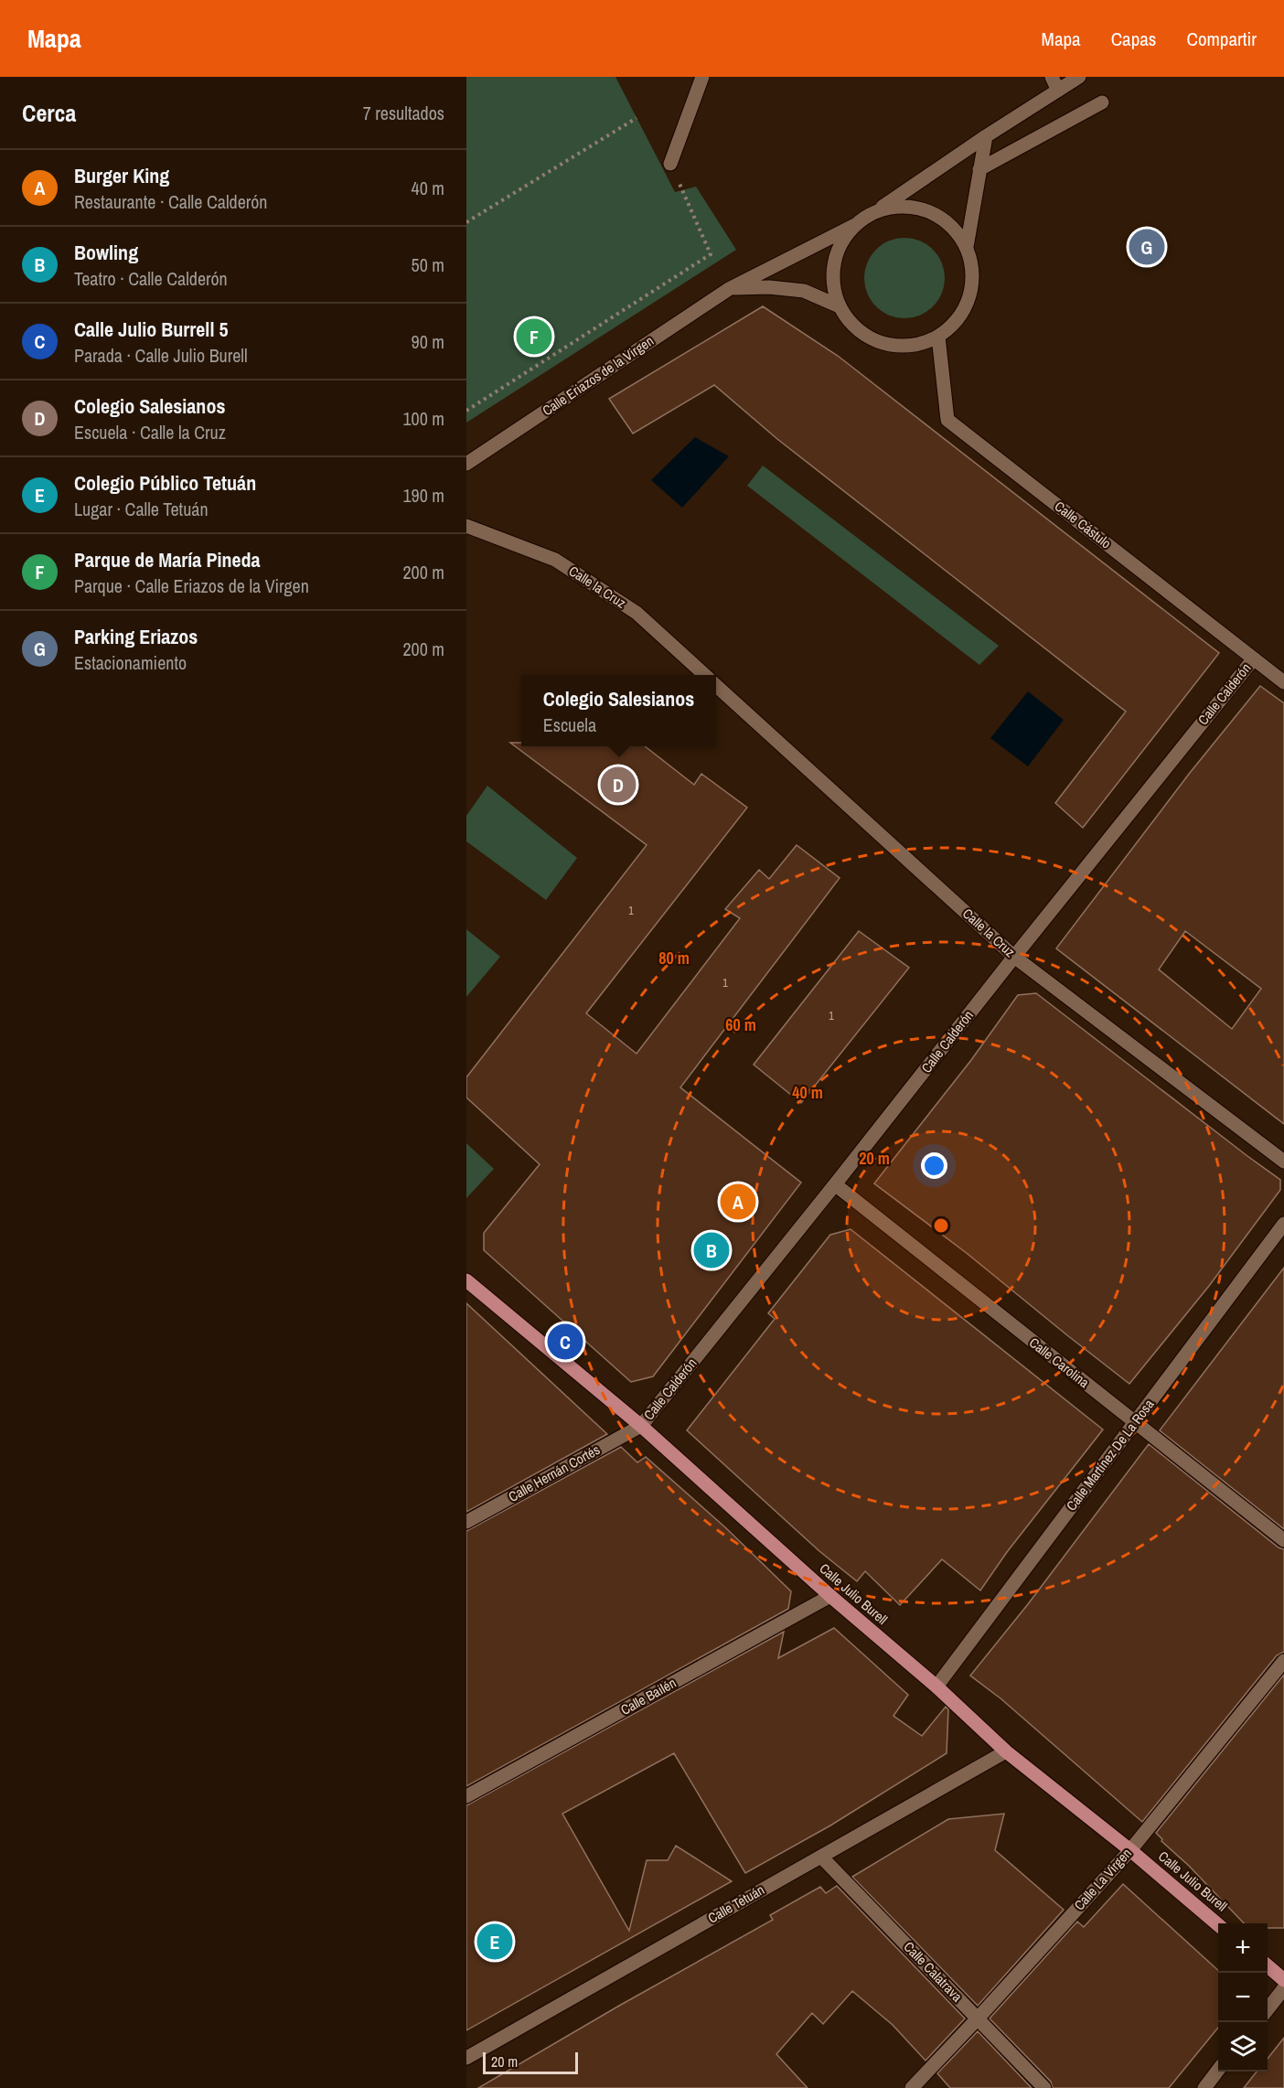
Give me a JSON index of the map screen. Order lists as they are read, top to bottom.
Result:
{
  "streets": {
    "main road": ["Calle Julio Burell"],
    "street": [
      "Calle Eriazos de la Virgen",
      "Calle Cástulo",
      "Calle la Cruz",
      "Calle Calderón",
      "Calle Carolina",
      "Calle Martínez De La Rosa",
      "Calle Hernán Cortés",
      "Calle Bailén",
      "Calle La Virgen",
      "Calle Tetuán",
      "Calle Calatrava"
    ]
  },
  "crossings": [
    ["Calle Eriazos de la Virgen", "Calle Cástulo"],
    ["Calle Cástulo", "Calle Calderón"],
    ["Calle la Cruz", "Calle Calderón"],
    ["Calle Calderón", "Calle Carolina"],
    ["Calle Calderón", "Calle Hernán Cortés"],
    ["Calle Calderón", "Calle Julio Burell"],
    ["Calle Carolina", "Calle Martínez De La Rosa"],
    ["Calle Martínez De La Rosa", "Calle Julio Burell"],
    ["Calle Hernán Cortés", "Calle Julio Burell"],
    ["Calle Julio Burell", "Calle Bailén"],
    ["Calle Julio Burell", "Calle La Virgen"],
    ["Calle Julio Burell", "Calle Tetuán"],
    ["Calle La Virgen", "Calle Calatrava"],
    ["Calle Tetuán", "Calle Calatrava"]
  ],
  "house_numbers": ["1", "1", "1"],
  "scale_bar": "20 m",
  "page": {
    "header": "Mapa",
    "nav": ["Mapa", "Capas", "Compartir"],
    "heading": ["Cerca", "7 resultados"],
    "list": [
      {
        "mark": "A",
        "name": "Burger King",
        "note": "Restaurante · Calle Calderón",
        "value": "40 m"
      },
      {
        "mark": "B",
        "name": "Bowling",
        "note": "Teatro · Calle Calderón",
        "value": "50 m"
      },
      {
        "mark": "C",
        "name": "Calle Julio Burrell 5",
        "note": "Parada · Calle Julio Burell",
        "value": "90 m"
      },
      {
        "mark": "D",
        "name": "Colegio Salesianos",
        "note": "Escuela · Calle la Cruz",
        "value": "100 m"
      },
      {
        "mark": "E",
        "name": "Colegio Público Tetuán",
        "note": "Lugar · Calle Tetuán",
        "value": "190 m"
      },
      {
        "mark": "F",
        "name": "Parque de María Pineda",
        "note": "Parque · Calle Eriazos de la Virgen",
        "value": "200 m"
      },
      {
        "mark": "G",
        "name": "Parking Eriazos",
        "note": "Estacionamiento",
        "value": "200 m"
      }
    ],
    "pins": [
      "G",
      "F",
      "D",
      "A",
      "B",
      "C",
      "E"
    ],
    "popup": ["Colegio Salesianos", "Escuela"],
    "map_buttons": ["+", "−"],
    "scale": "20 m"
  },
  "rings": [
    "80 m",
    "60 m",
    "40 m",
    "20 m"
  ]
}
